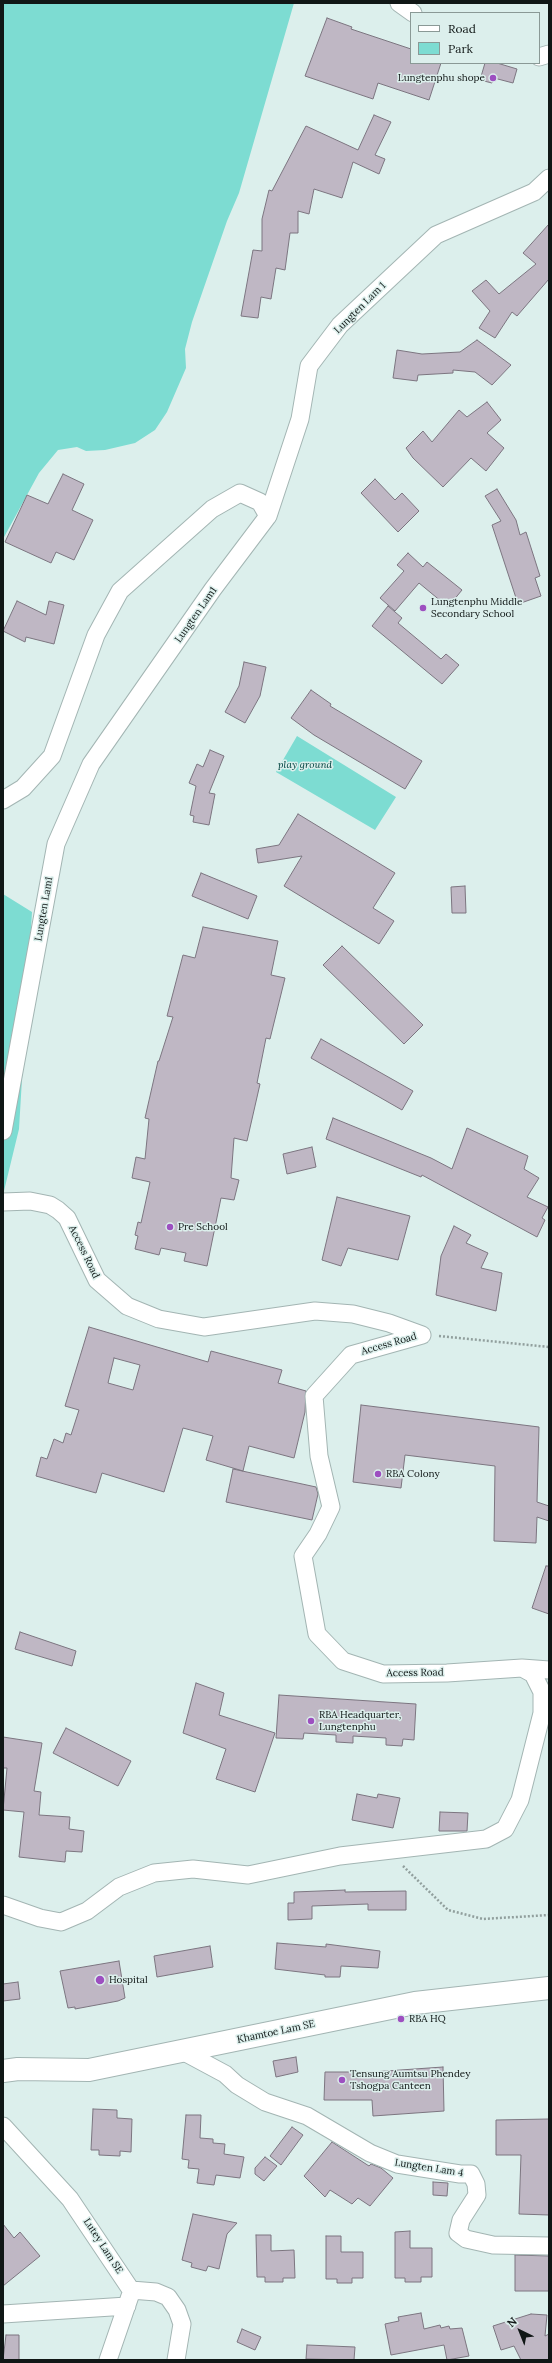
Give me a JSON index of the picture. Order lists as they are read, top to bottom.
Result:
{
  "streets": {
    "main road": ["Khamtoe Lam SE"],
    "street": [
      "Lungten Lam 1",
      "Lungten Lam1",
      "Access Road",
      "Lungten Lam 4",
      "Lutey Lam SE"
    ]
  },
  "crossings": [
    ["Lungten Lam 1", "Lungten Lam1"],
    ["Khamtoe Lam SE", "Lungten Lam 4"]
  ],
  "parks": ["play ground"],
  "places": [
    "Lungtenphu shope",
    "Lungtenphu Middle Secondary School",
    "Pre School",
    "RBA Colony",
    "RBA Headquarter, Lungtenphu",
    "Hospital",
    "RBA HQ",
    "Tensung Aumtsu Phendey Tshogpa Canteen"
  ],
  "legend": ["Road", "Park"],
  "north": "top left"
}
